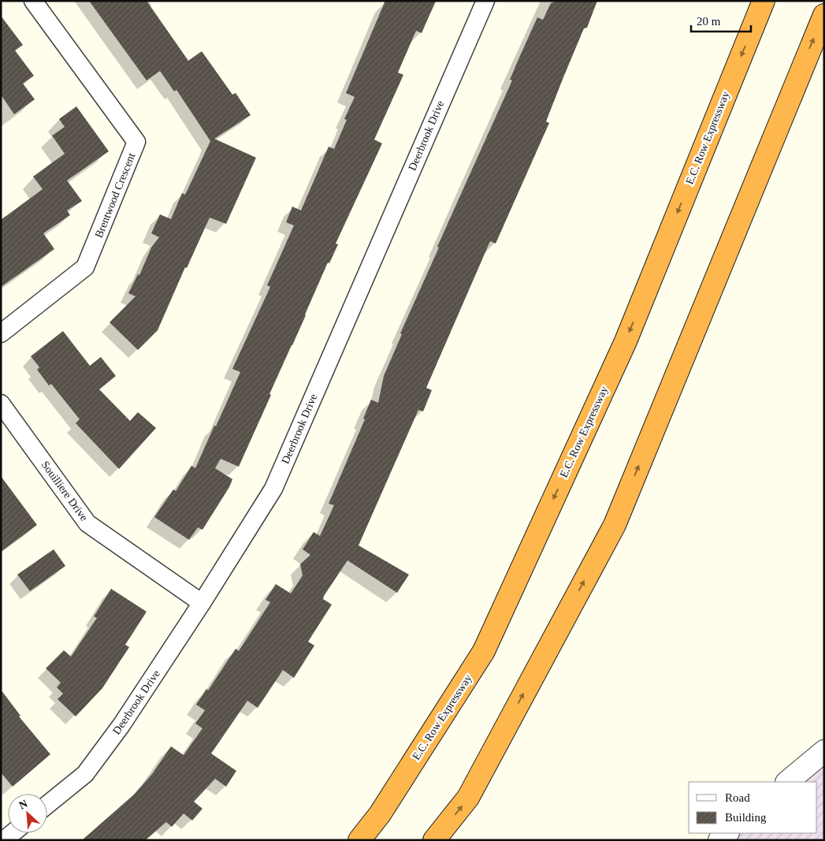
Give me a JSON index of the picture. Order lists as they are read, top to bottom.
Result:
{
  "streets": {
    "highway": ["E.C. Row Expressway"],
    "street": ["Deerbrook Drive", "Brentwood Crescent", "Souilliere Drive"]
  },
  "crossings": [
    ["Deerbrook Drive", "Souilliere Drive"]
  ],
  "legend": ["Road", "Building"],
  "scale_bar": "20 m",
  "north": "top left"
}
